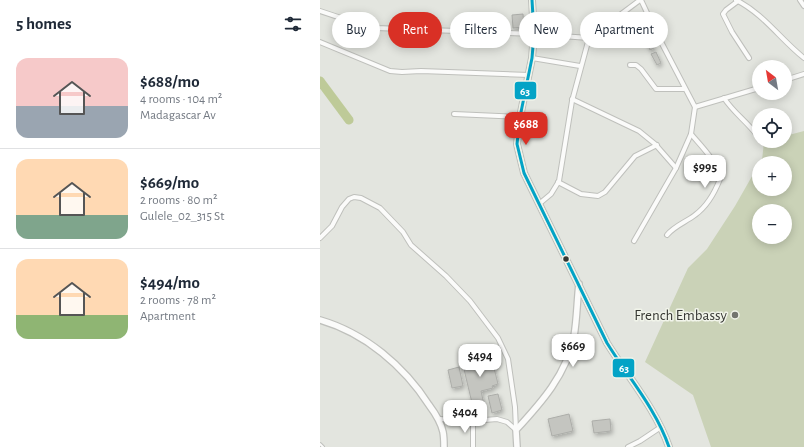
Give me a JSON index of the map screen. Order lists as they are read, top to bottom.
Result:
{
  "places": ["French Embassy"],
  "lines": ["transit line 63"],
  "north": "top left",
  "page": {
    "heading": "5 homes",
    "chip": [
      "Buy",
      "Rent",
      "Filters",
      "New",
      "Apartment"
    ],
    "list": [
      {
        "name": "$688/mo",
        "note": "4 rooms · 104 m² · Madagascar Av"
      },
      {
        "name": "$669/mo",
        "note": "2 rooms · 80 m² · Gulele_02_315 St"
      },
      {
        "name": "$494/mo",
        "note": "2 rooms · 78 m² · Apartment"
      }
    ],
    "map_buttons": ["+", "−"],
    "price": [
      "$688",
      "$995",
      "$669",
      "$494",
      "$404"
    ]
  }
}
